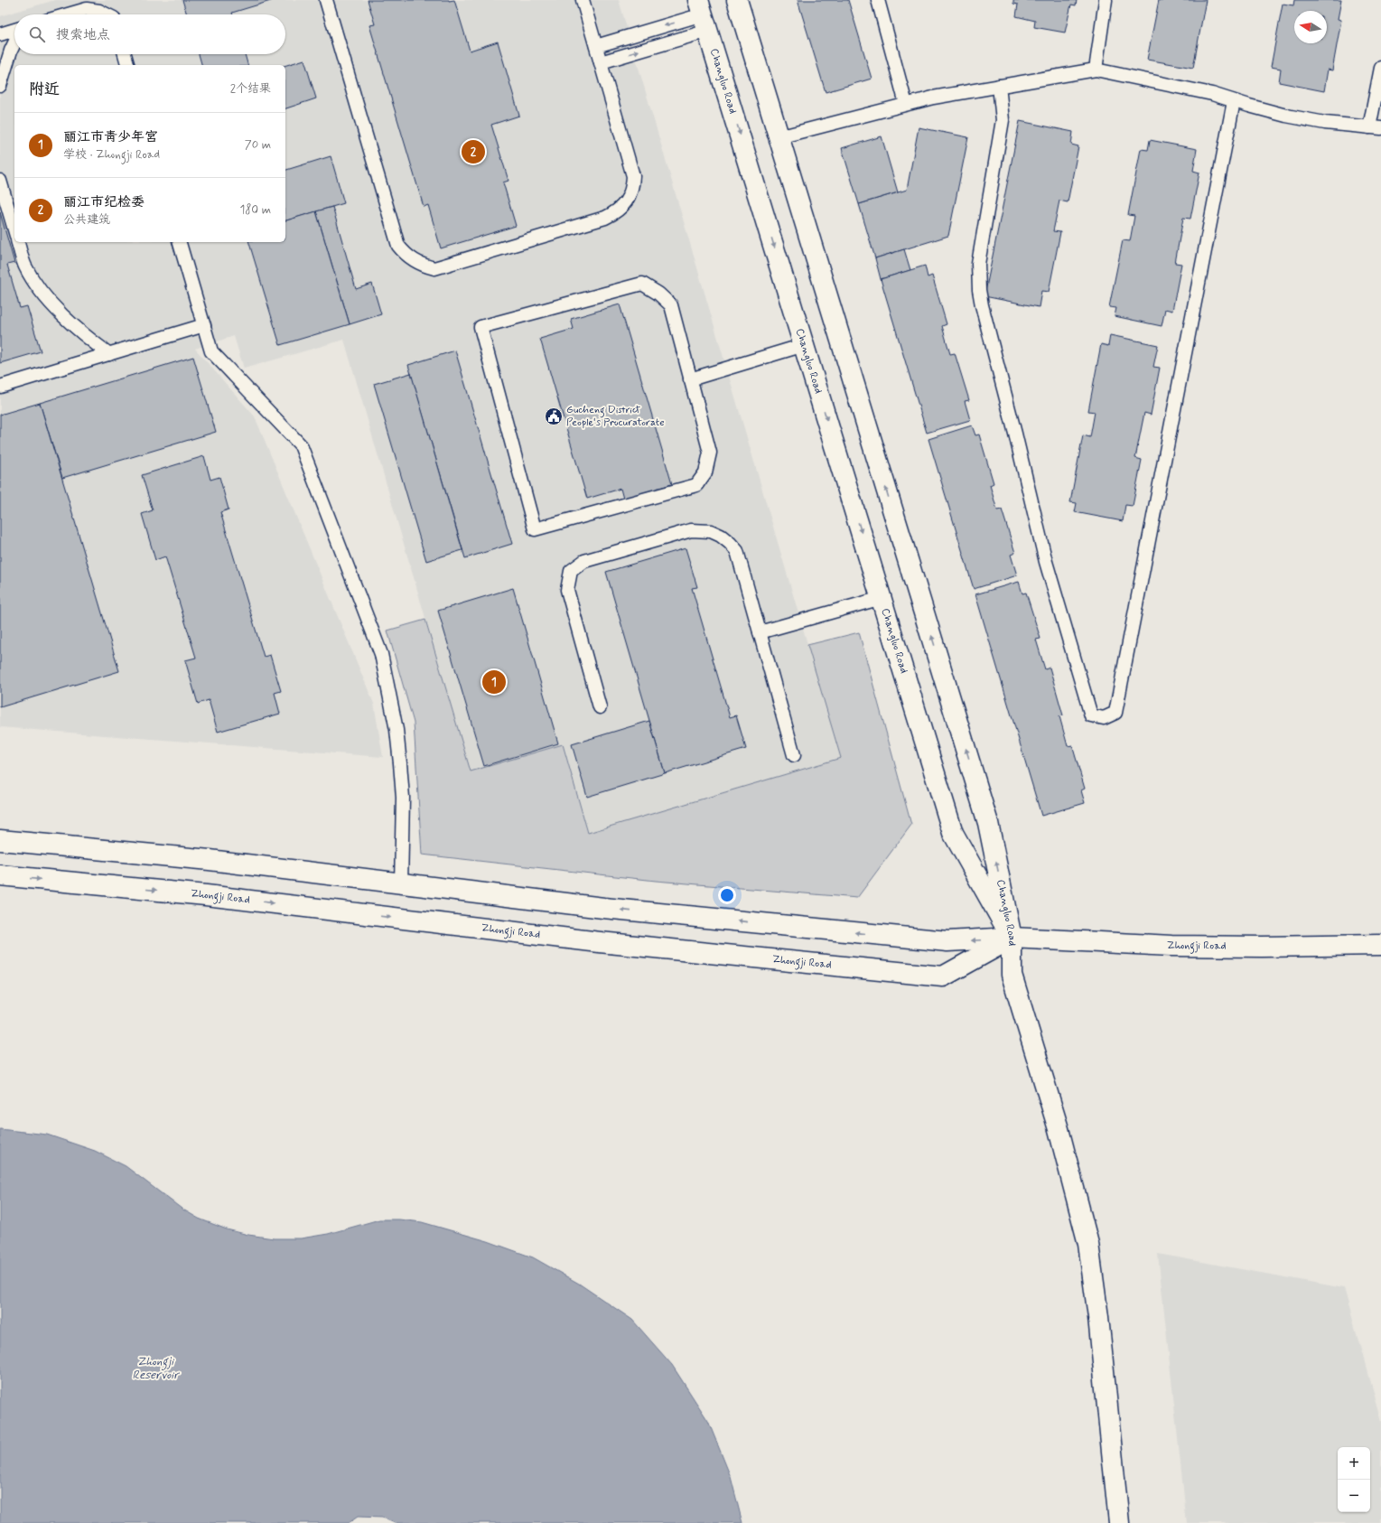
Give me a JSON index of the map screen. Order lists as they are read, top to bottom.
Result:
{
  "streets": {
    "street": ["Changluo Road", "Zhongji Road"]
  },
  "crossings": [
    ["Changluo Road", "Zhongji Road"]
  ],
  "water": ["Zhongji Reservoir"],
  "places": {
    "public building": ["Gucheng District People's Procuratorate"]
  },
  "north": "left",
  "page": {
    "search": "搜索地点",
    "heading": ["附近", "2个结果"],
    "list": [
      {
        "mark": "1",
        "name": "丽江市青少年宫",
        "note": "学校 · Zhongji Road",
        "value": "70 m"
      },
      {
        "mark": "2",
        "name": "丽江市纪检委",
        "note": "公共建筑",
        "value": "180 m"
      }
    ],
    "pins": ["2", "1"],
    "map_buttons": ["+", "−"]
  }
}
